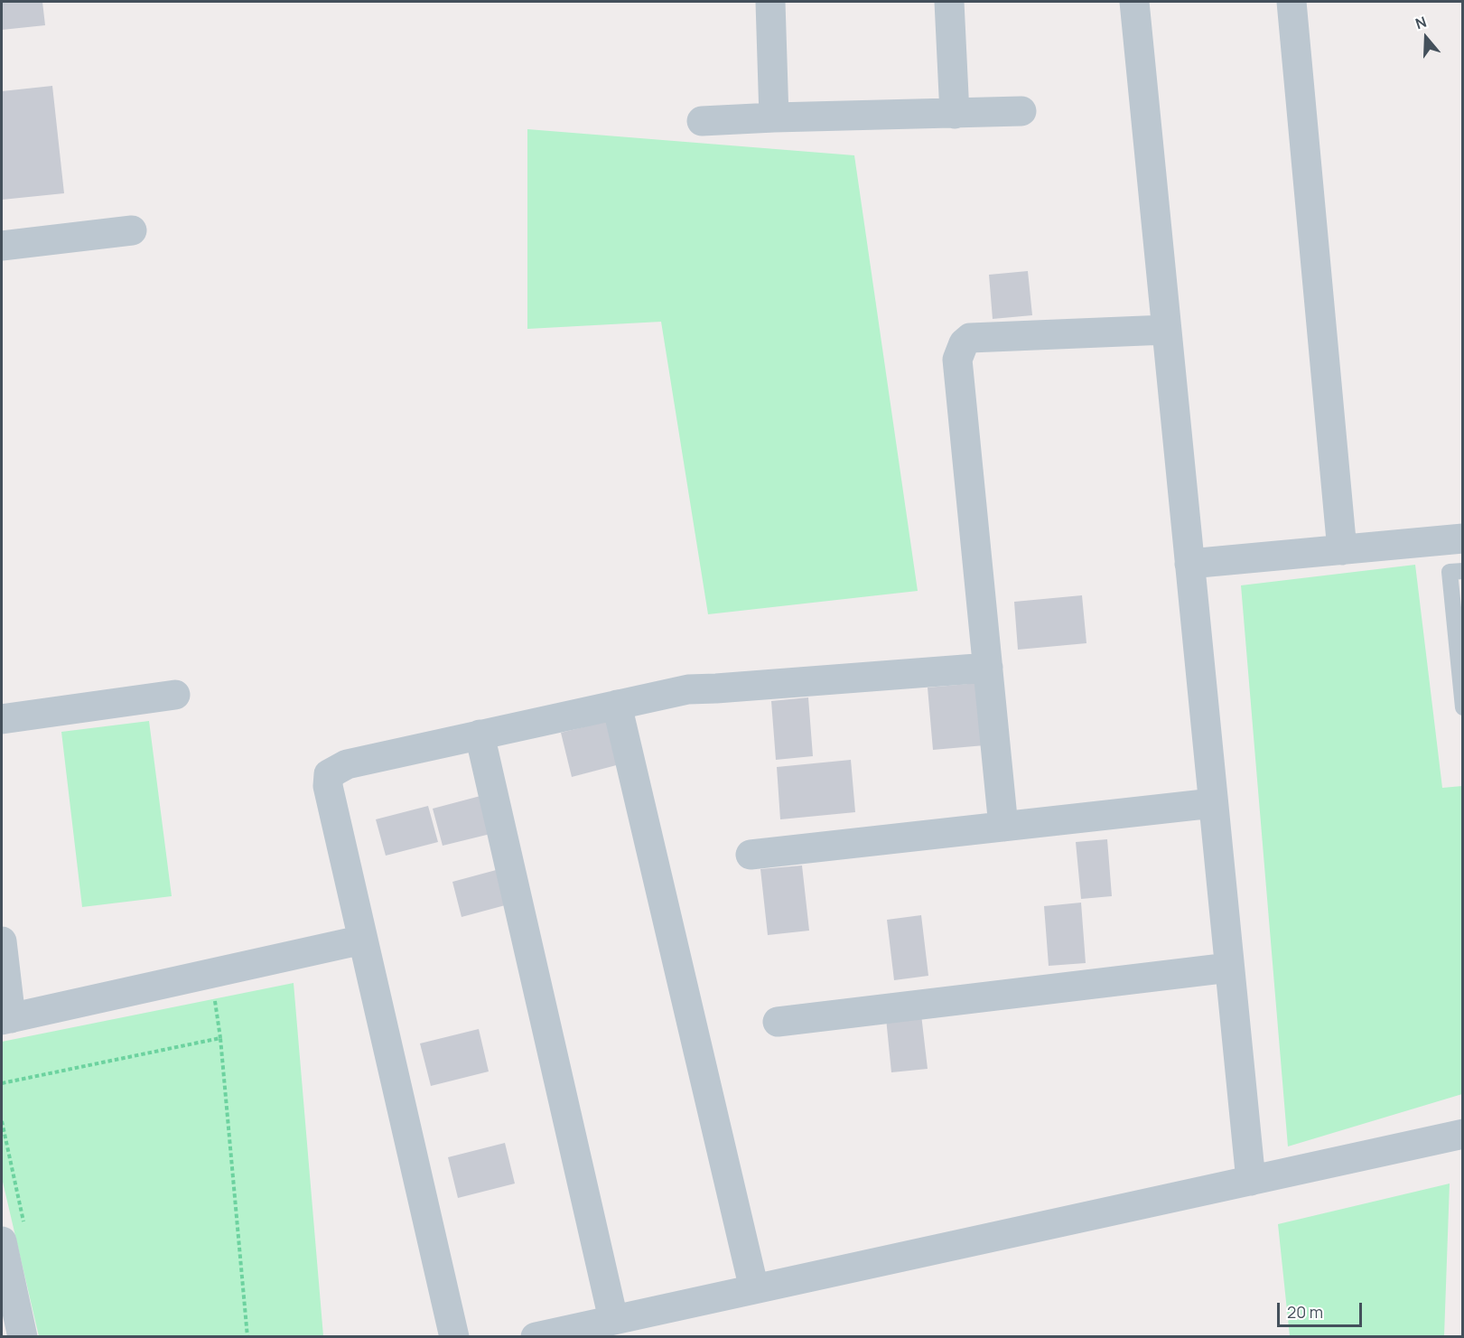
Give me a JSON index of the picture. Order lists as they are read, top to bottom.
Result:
{
  "scale_bar": "20 m",
  "north": "top"
}
